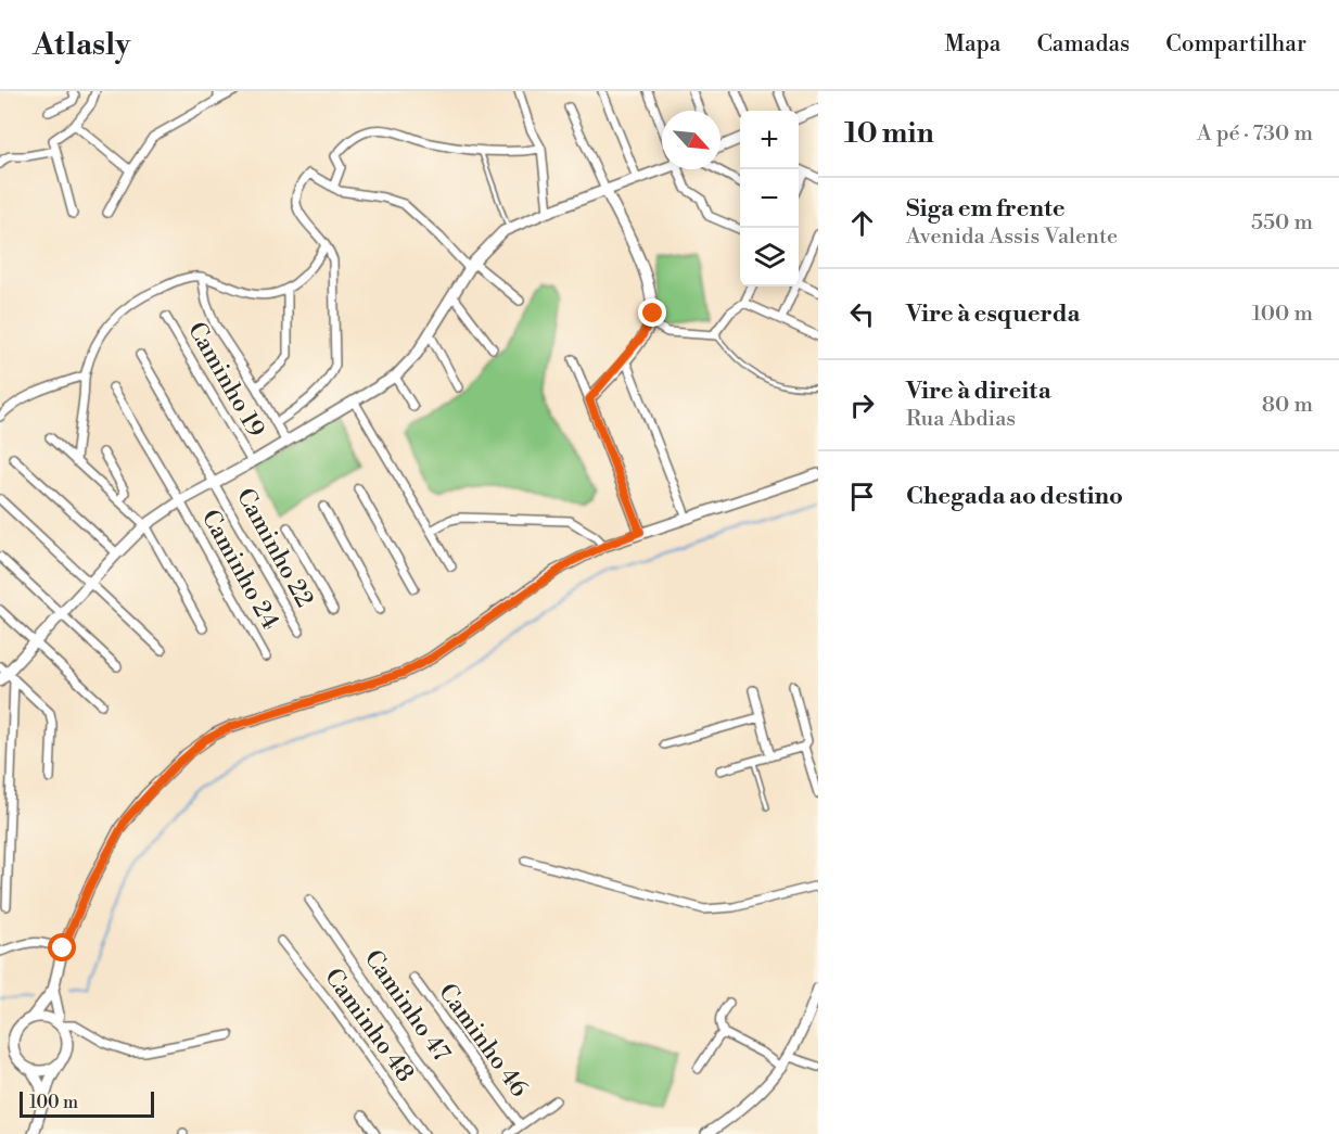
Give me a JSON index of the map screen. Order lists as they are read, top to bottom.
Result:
{
  "streets": {
    "street": [
      "Caminho 19",
      "Caminho 22",
      "Caminho 24",
      "Caminho 47",
      "Caminho 48",
      "Caminho 46"
    ]
  },
  "scale_bar": "100 m",
  "north": "bottom right",
  "page": {
    "header": "Atlasly",
    "nav": ["Mapa", "Camadas", "Compartilhar"],
    "heading": ["10 min", "A pé · 730 m"],
    "map_buttons": ["+", "−"],
    "list": [
      ["Siga em frente", "Avenida Assis Valente", "550 m"],
      ["Vire à esquerda", "100 m"],
      ["Vire à direita", "Rua Abdias", "80 m"],
      "Chegada ao destino"
    ],
    "scale": "100 m"
  }
}
